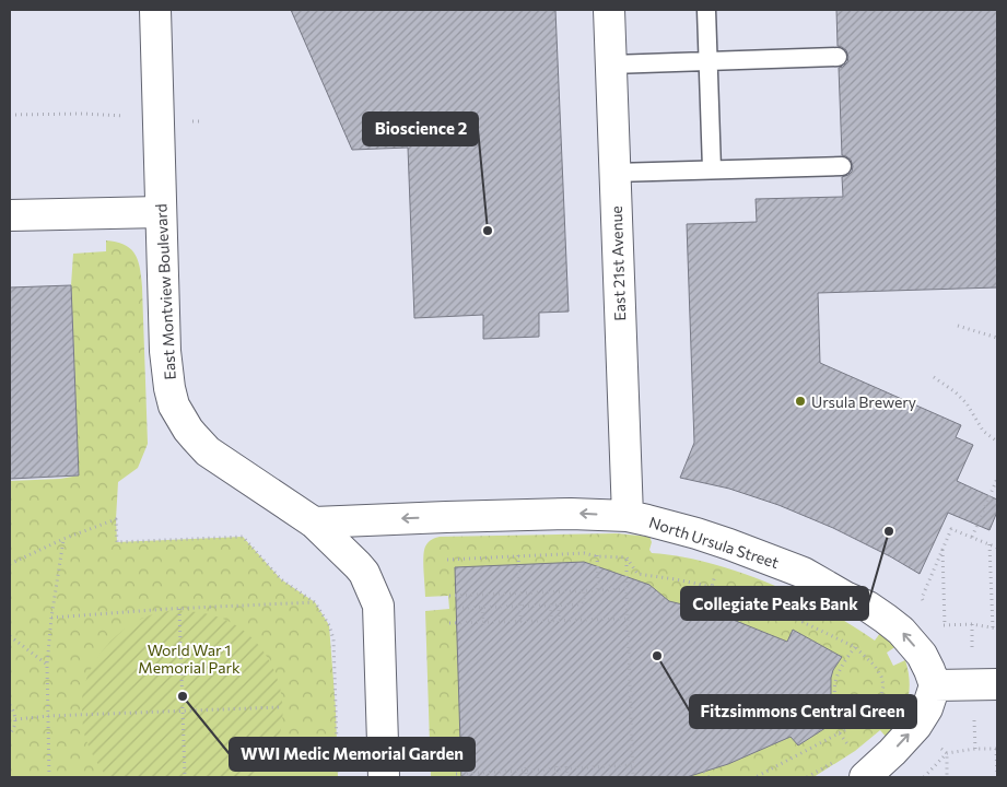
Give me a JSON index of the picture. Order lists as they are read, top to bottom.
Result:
{
  "streets": {
    "street": ["East 21st Avenue", "East Montview Boulevard", "North Ursula Street"]
  },
  "crossings": [
    ["East 21st Avenue", "North Ursula Street"],
    ["East Montview Boulevard", "North Ursula Street"]
  ],
  "one_way": ["North Ursula Street"],
  "parks": ["World War 1 Memorial Park"],
  "places": [
    "Bioscience 2",
    "Ursula Brewery",
    "Collegiate Peaks Bank",
    "Fitzsimmons Central Green",
    "WWI Medic Memorial Garden"
  ]
}
